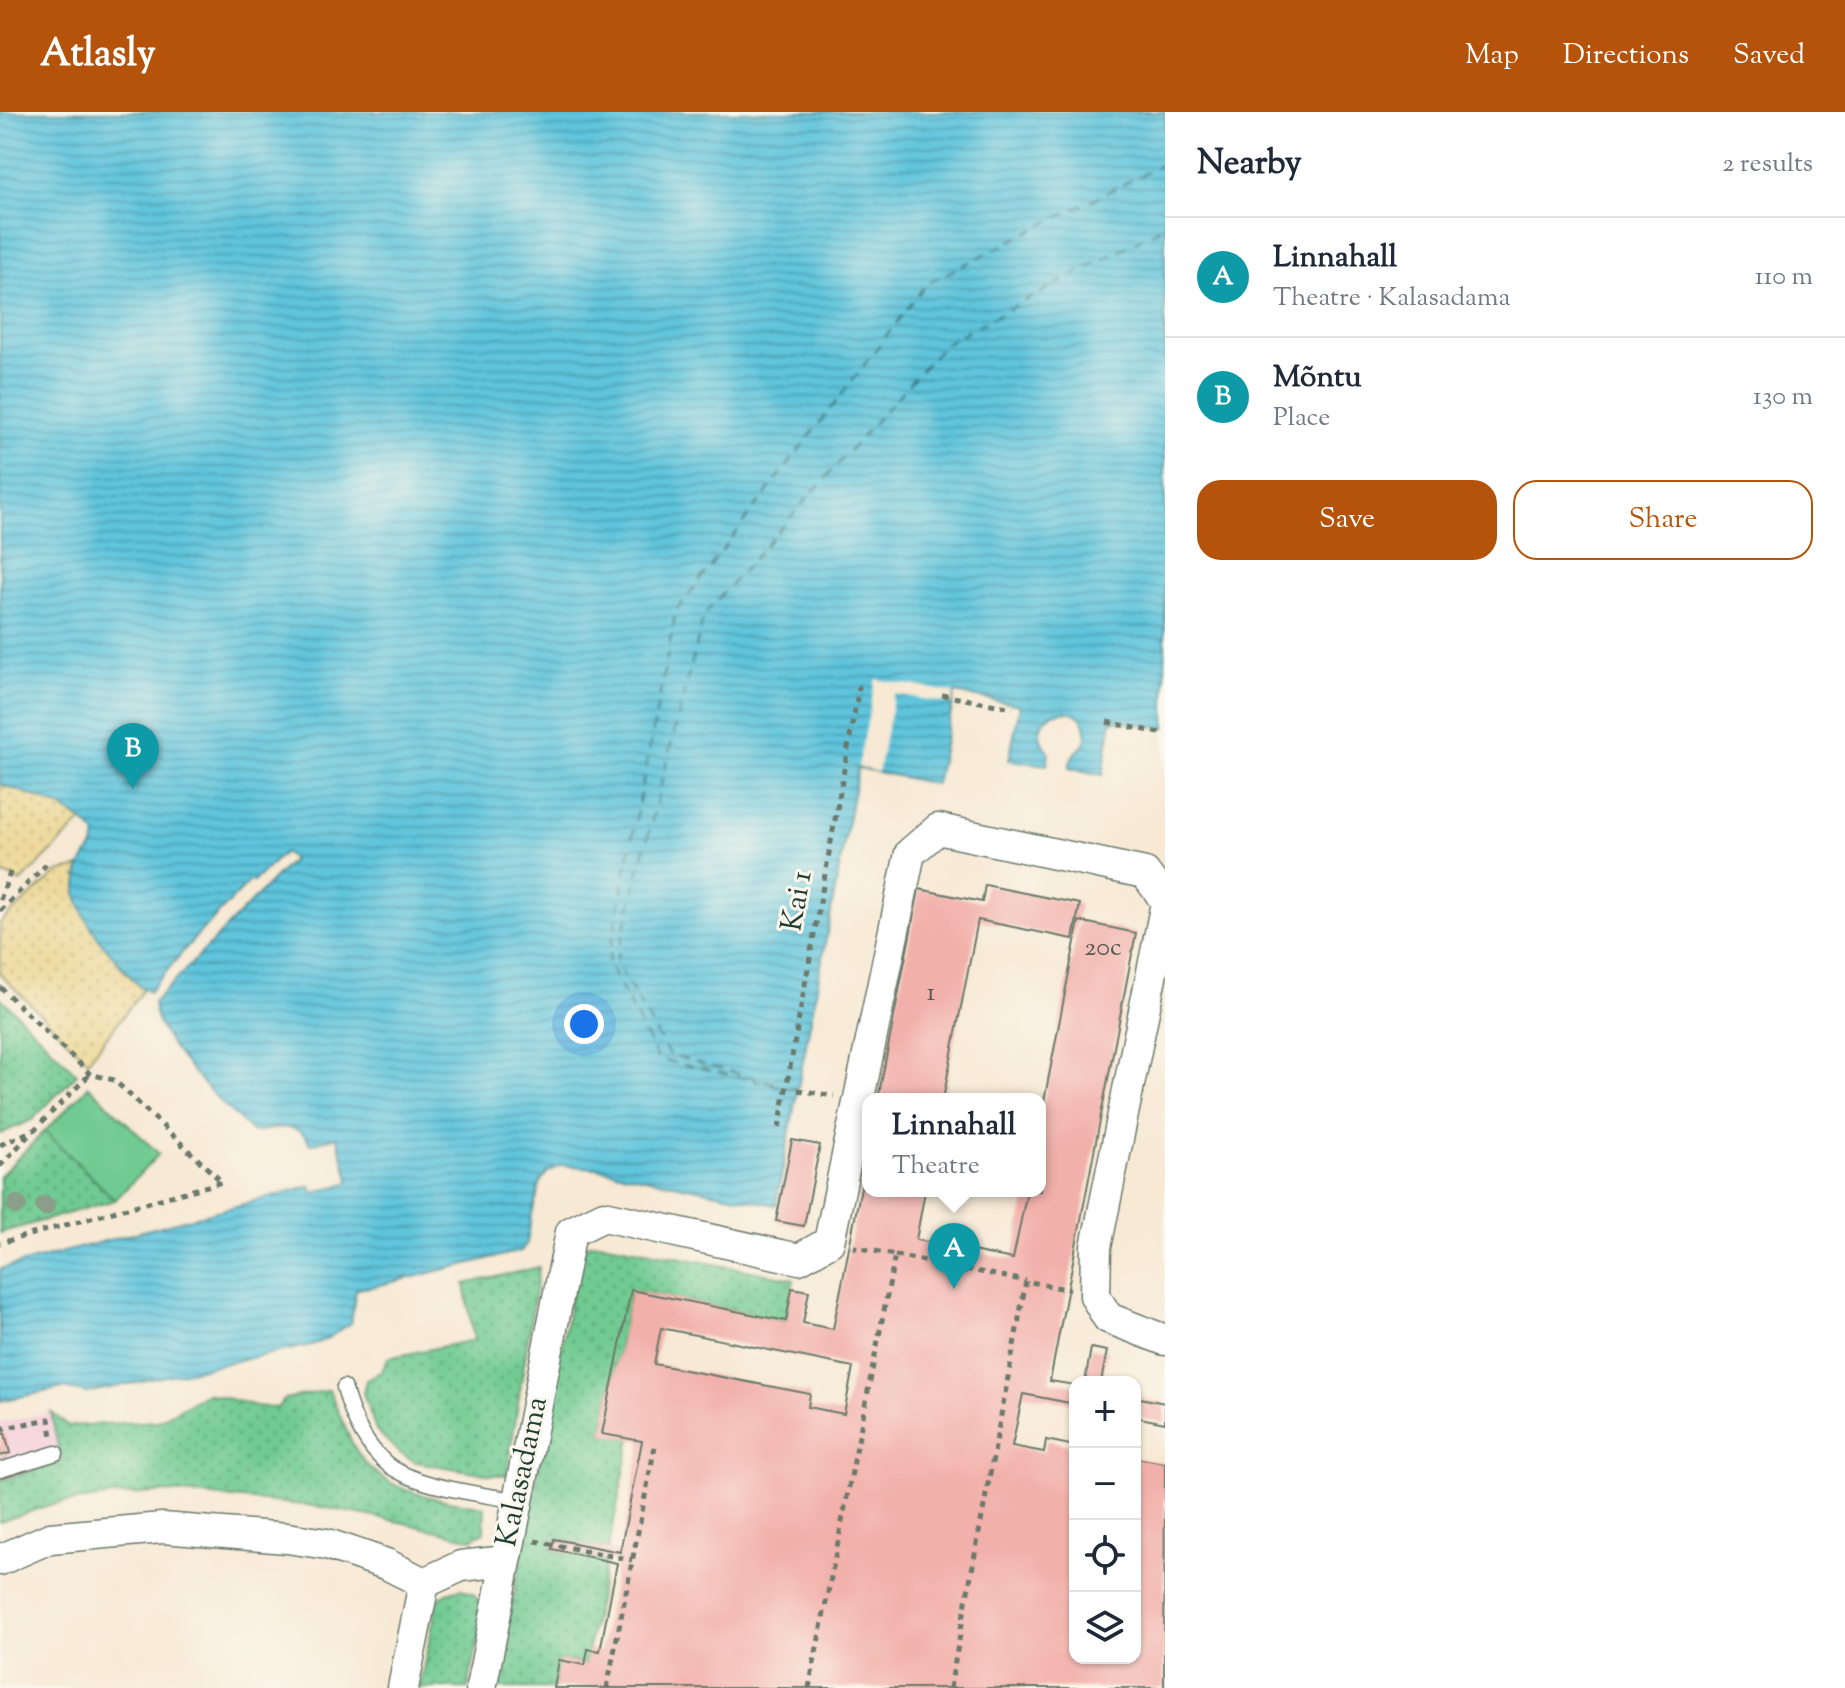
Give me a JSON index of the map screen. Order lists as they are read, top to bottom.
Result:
{
  "streets": {
    "street": ["Kalasadama"],
    "path": ["Kai 1"]
  },
  "house_numbers": ["20c", "1"],
  "page": {
    "header": "Atlasly",
    "nav": ["Map", "Directions", "Saved"],
    "heading": ["Nearby", "2 results"],
    "list": [
      {
        "mark": "A",
        "name": "Linnahall",
        "note": "Theatre · Kalasadama",
        "value": "110 m"
      },
      {
        "mark": "B",
        "name": "Mõntu",
        "note": "Place",
        "value": "130 m"
      }
    ],
    "buttons": ["Save", "Share"],
    "pins": ["B", "A"],
    "popup": ["Linnahall", "Theatre"],
    "map_buttons": ["+", "−"]
  }
}
